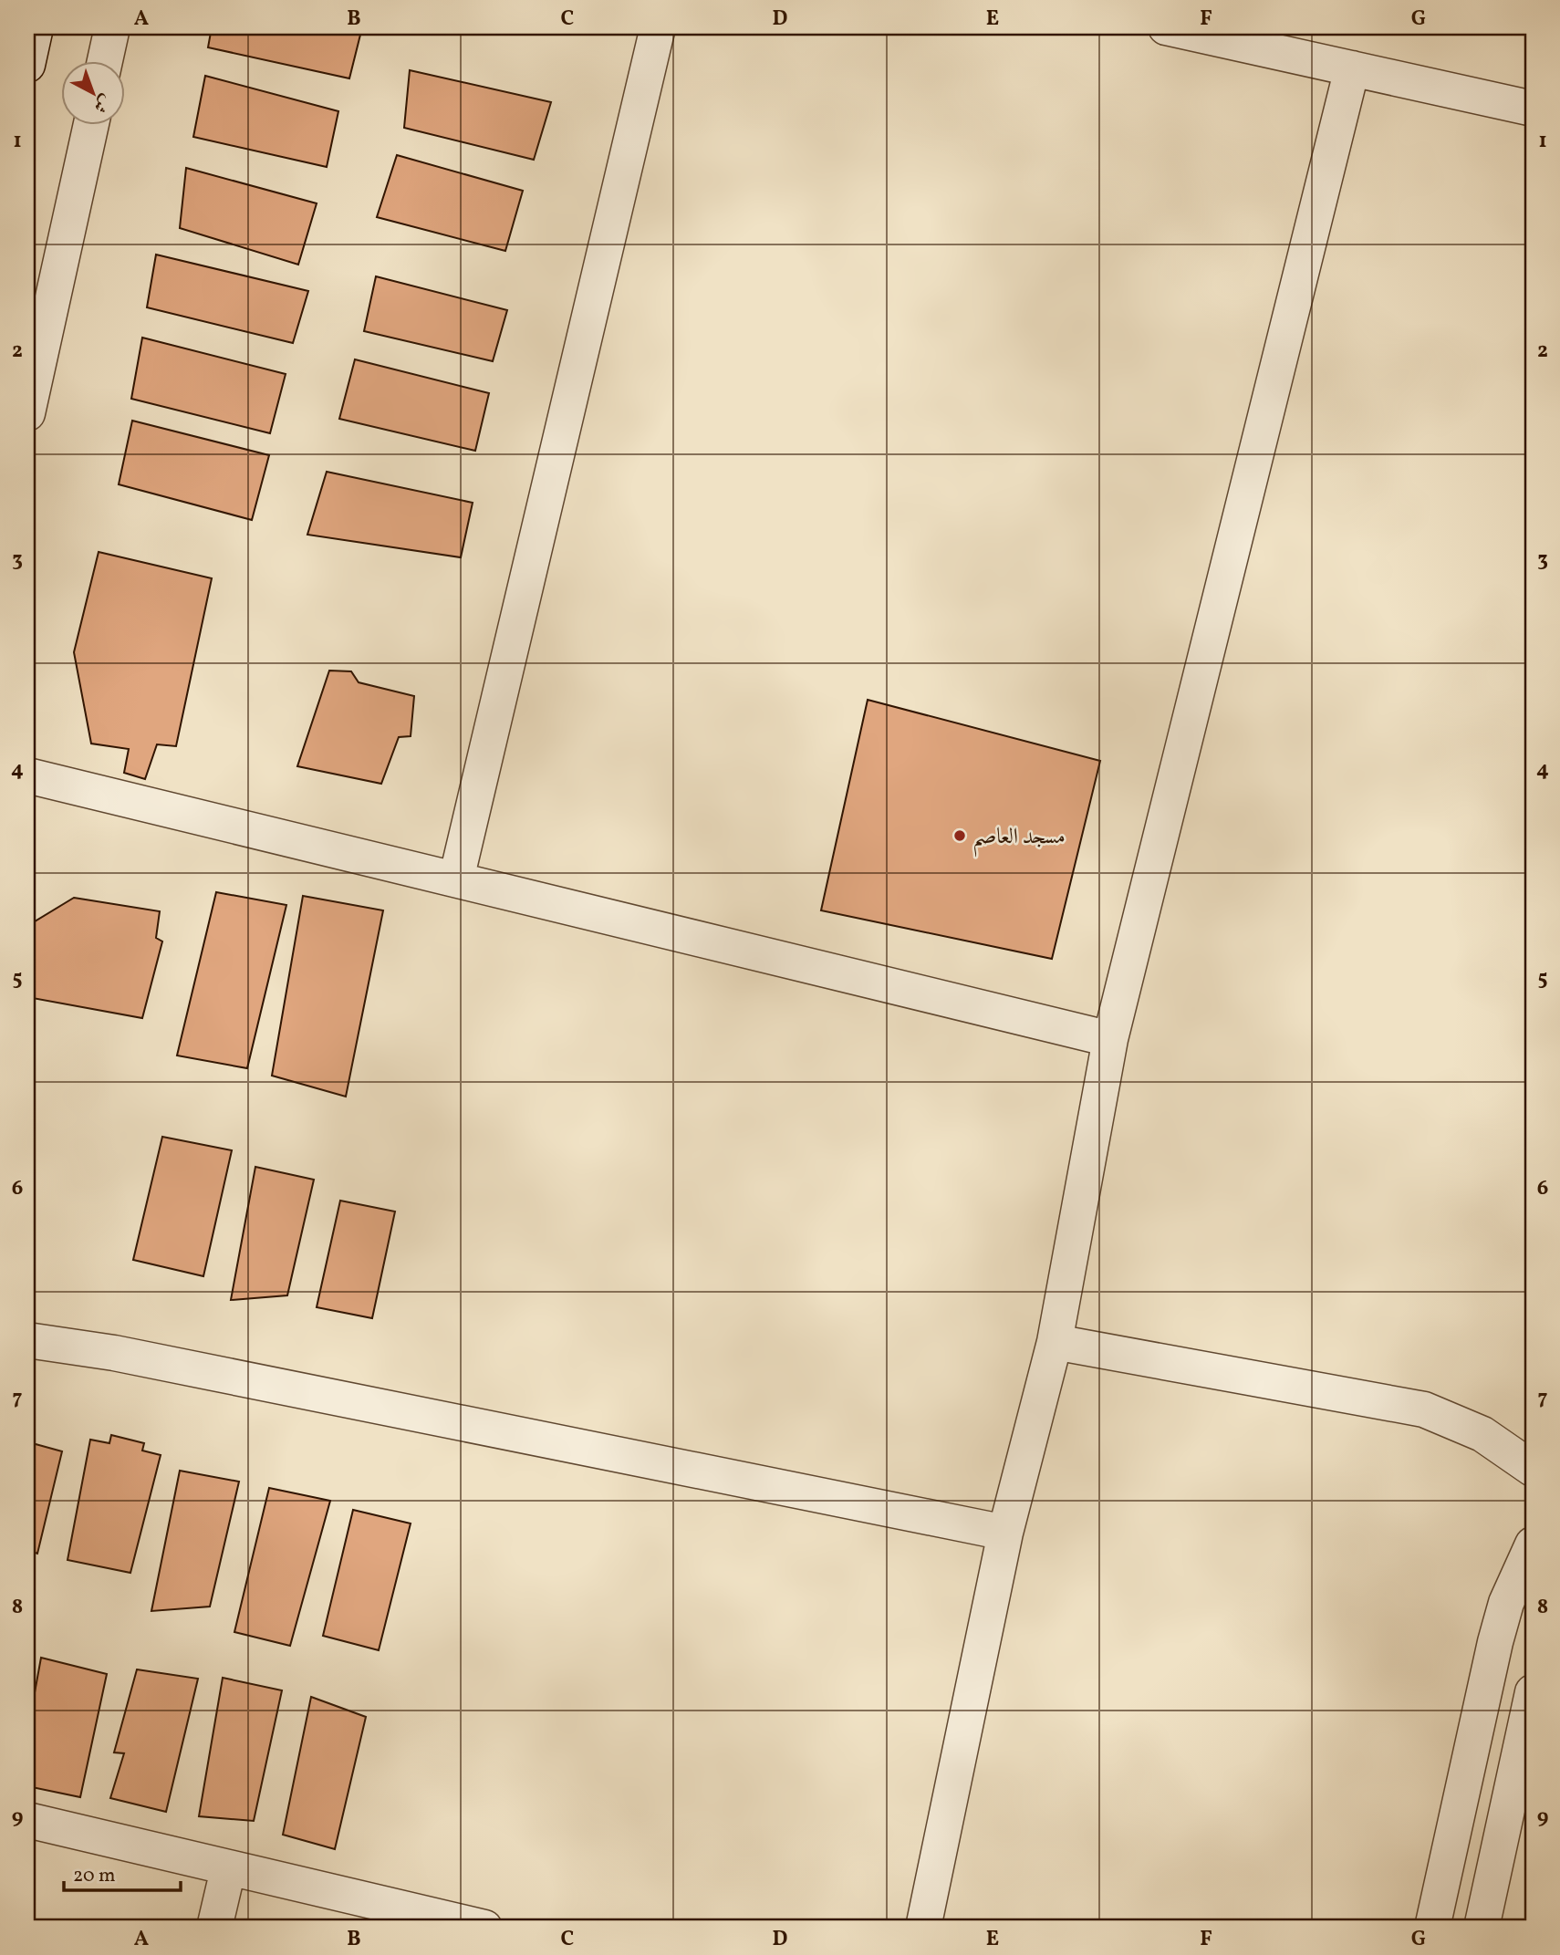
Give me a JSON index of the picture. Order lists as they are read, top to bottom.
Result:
{
  "places": ["مسجد العاصم"],
  "scale_bar": "20 m",
  "north": "bottom right",
  "grid": {
    "columns": [
      "A",
      "B",
      "C",
      "D",
      "E",
      "F",
      "G"
    ],
    "rows": [
      "1",
      "2",
      "3",
      "4",
      "5",
      "6",
      "7",
      "8",
      "9"
    ]
  }
}
